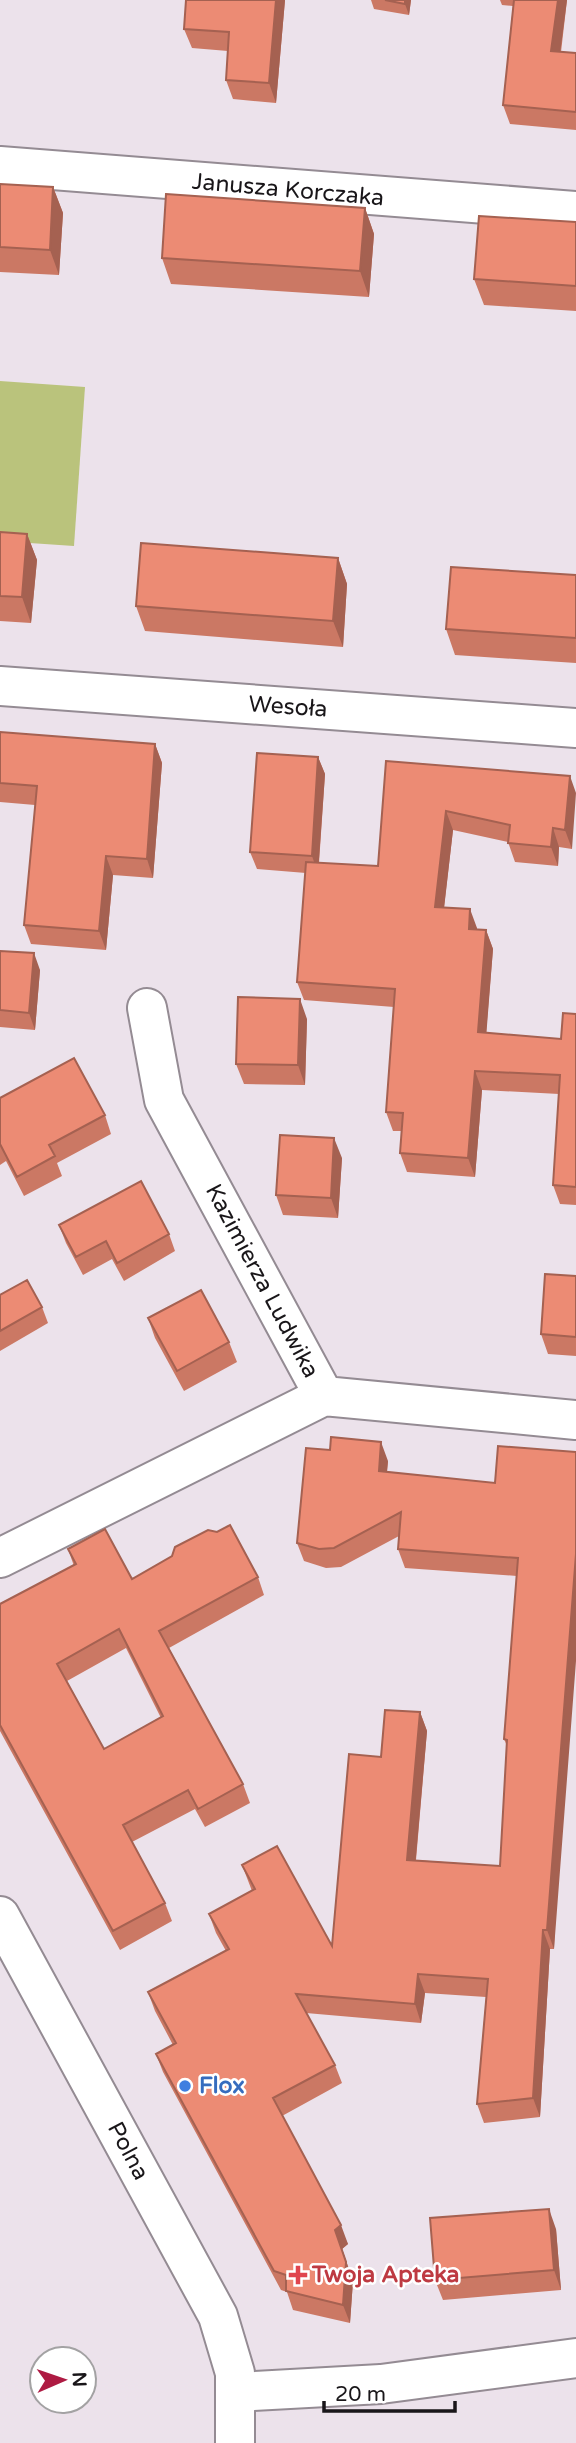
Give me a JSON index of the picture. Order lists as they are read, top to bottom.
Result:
{
  "streets": {
    "street": [
      "Janusza Korczaka",
      "Wesoła",
      "Kazimierza Ludwika",
      "Polna"
    ]
  },
  "places": {
    "other": ["Flox"],
    "health": ["Twoja Apteka"]
  },
  "scale_bar": "20 m",
  "north": "right"
}
